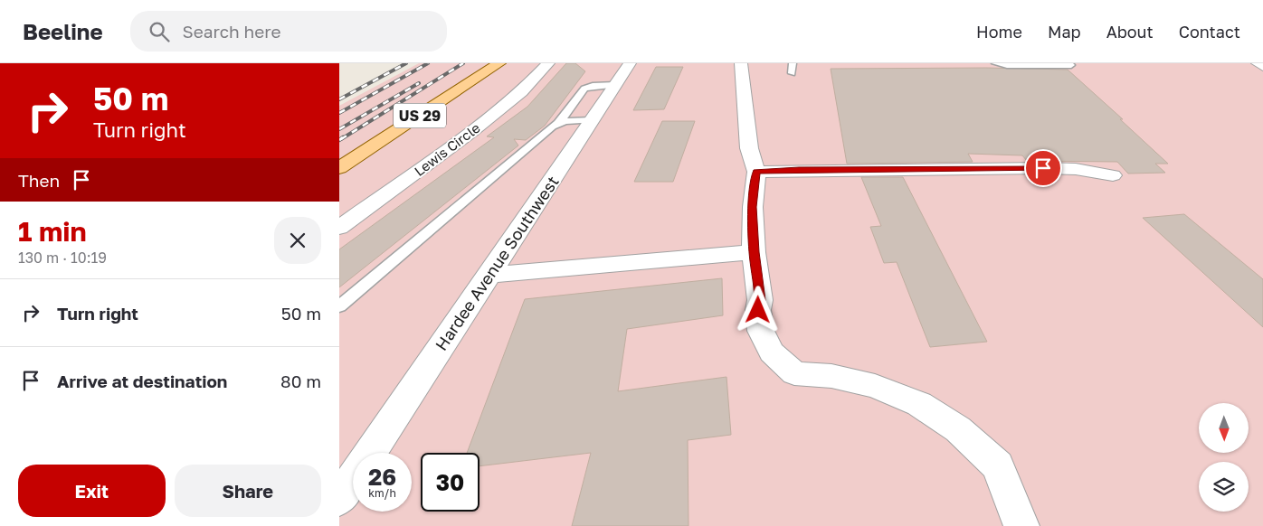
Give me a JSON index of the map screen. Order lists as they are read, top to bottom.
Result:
{
  "streets": {
    "main road": ["US 29"],
    "street": ["Lewis Circle", "Hardee Avenue Southwest"]
  },
  "north": "bottom",
  "page": {
    "header": "Beeline",
    "search": "Search here",
    "nav": [
      "Home",
      "Map",
      "About",
      "Contact"
    ],
    "turn": ["50 m", "Turn right"],
    "then": "Then",
    "heading": ["1 min", "130 m · 10:19"],
    "list": [
      {
        "name": "Turn right",
        "value": "50 m"
      },
      {
        "name": "Arrive at destination",
        "value": "80 m"
      }
    ],
    "speed": "26 km/h",
    "limit": "30",
    "buttons": ["Exit", "Share"]
  }
}
